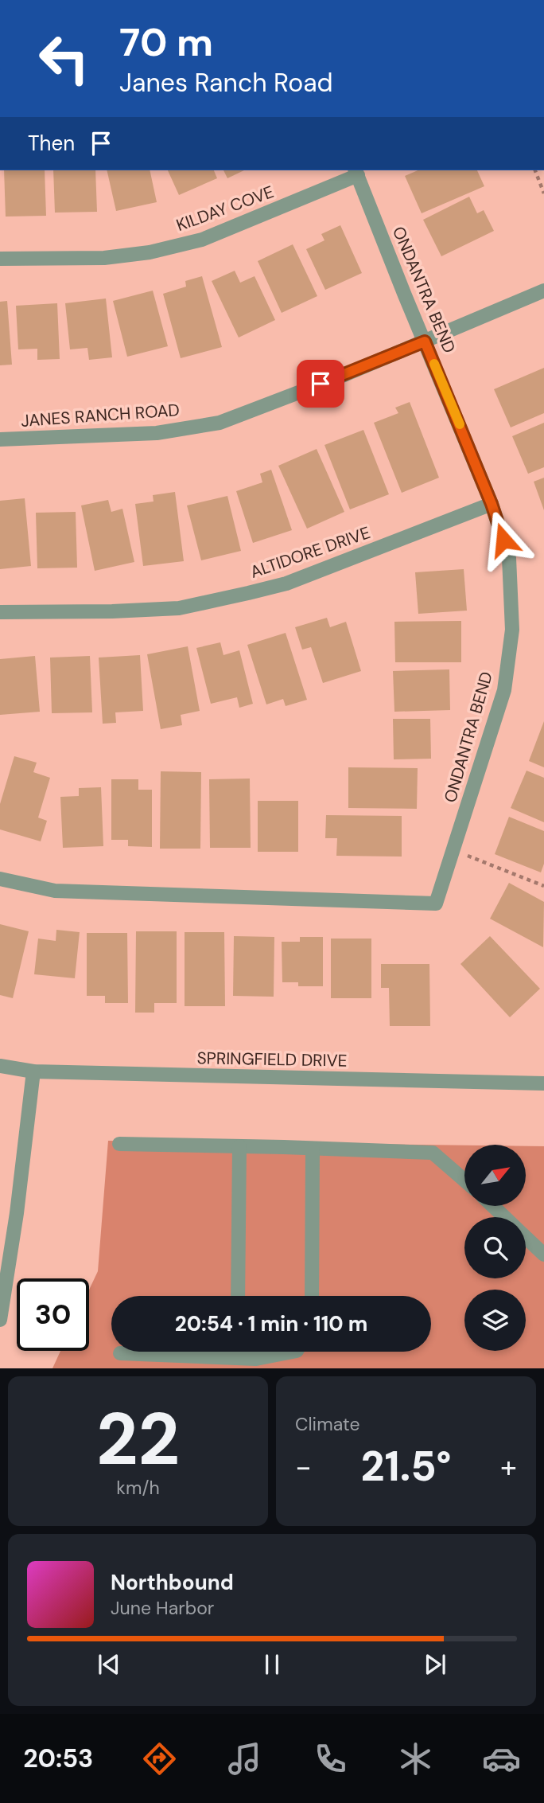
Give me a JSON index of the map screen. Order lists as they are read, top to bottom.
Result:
{
  "streets": {
    "street": [
      "KILDAY COVE",
      "ONDANTRA BEND",
      "JANES RANCH ROAD",
      "ALTIDORE DRIVE",
      "SPRINGFIELD DRIVE"
    ]
  },
  "crossings": [
    ["KILDAY COVE", "ONDANTRA BEND"],
    ["ONDANTRA BEND", "JANES RANCH ROAD"],
    ["ONDANTRA BEND", "ALTIDORE DRIVE"]
  ],
  "north": "top right",
  "page": {
    "turn": ["70 m", "Janes Ranch Road"],
    "then": "Then",
    "limit": "30",
    "trip": "20:54 · 1 min · 110 m",
    "tile": [
      ["22", "km/h"],
      "Climate"
    ],
    "heat": ["−", "21.5°", "+"],
    "song": ["Northbound", "June Harbor"],
    "tabs": "20:53"
  }
}
